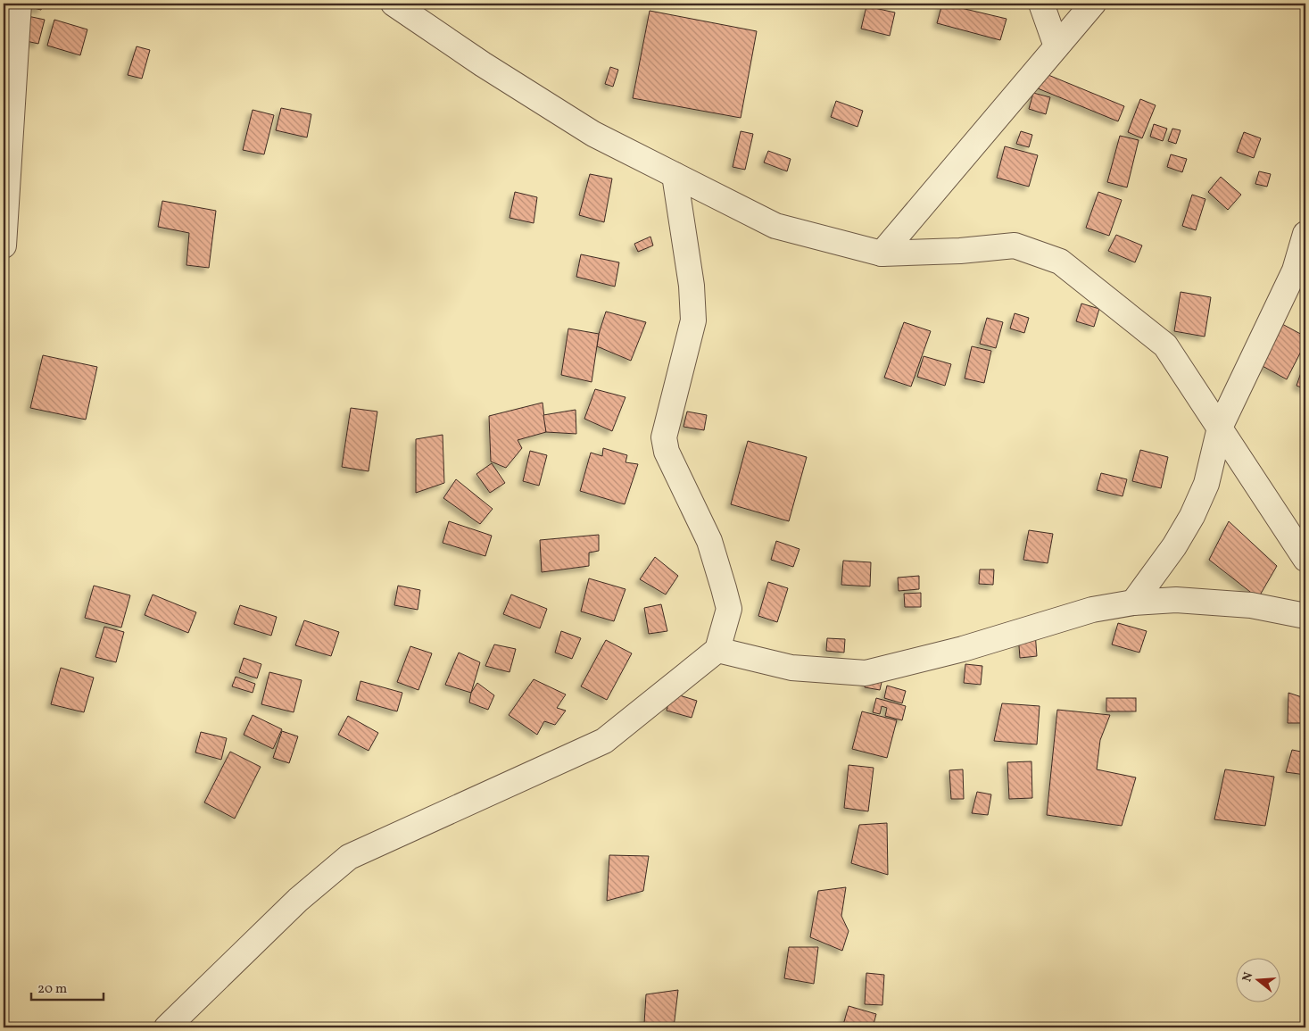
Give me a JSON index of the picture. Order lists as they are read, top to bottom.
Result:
{
  "scale_bar": "20 m",
  "north": "left"
}
